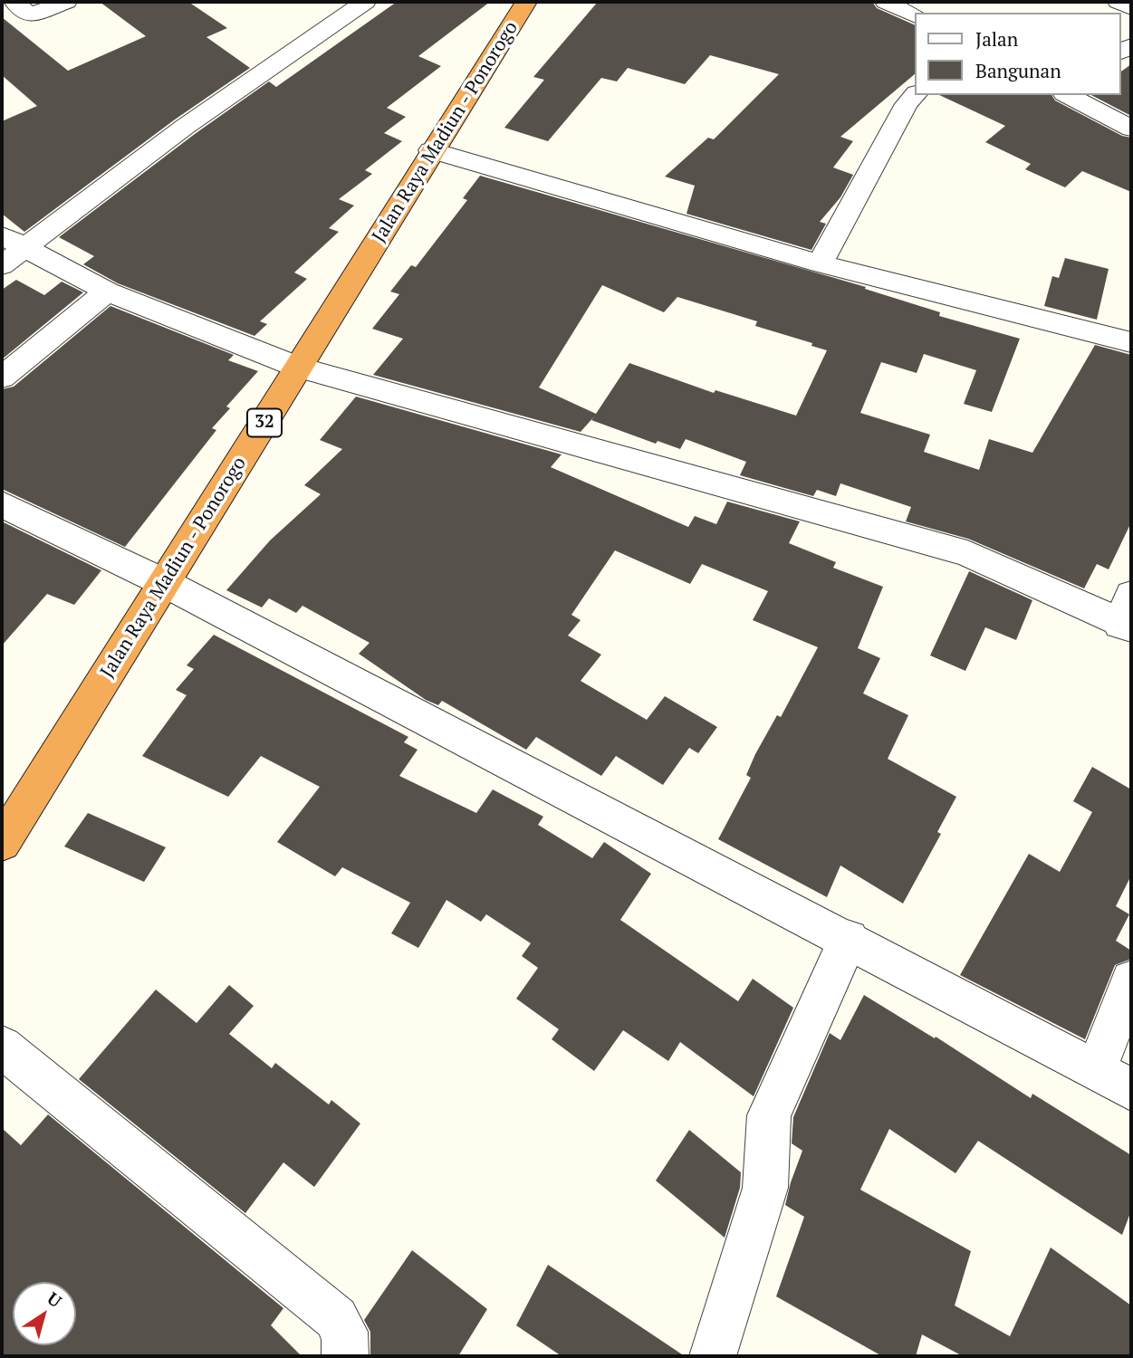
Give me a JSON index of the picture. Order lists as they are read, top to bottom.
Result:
{
  "streets": {
    "highway": ["Jalan Raya Madiun - Ponorogo", "32"]
  },
  "legend": ["Jalan", "Bangunan"],
  "north": "top right"
}
